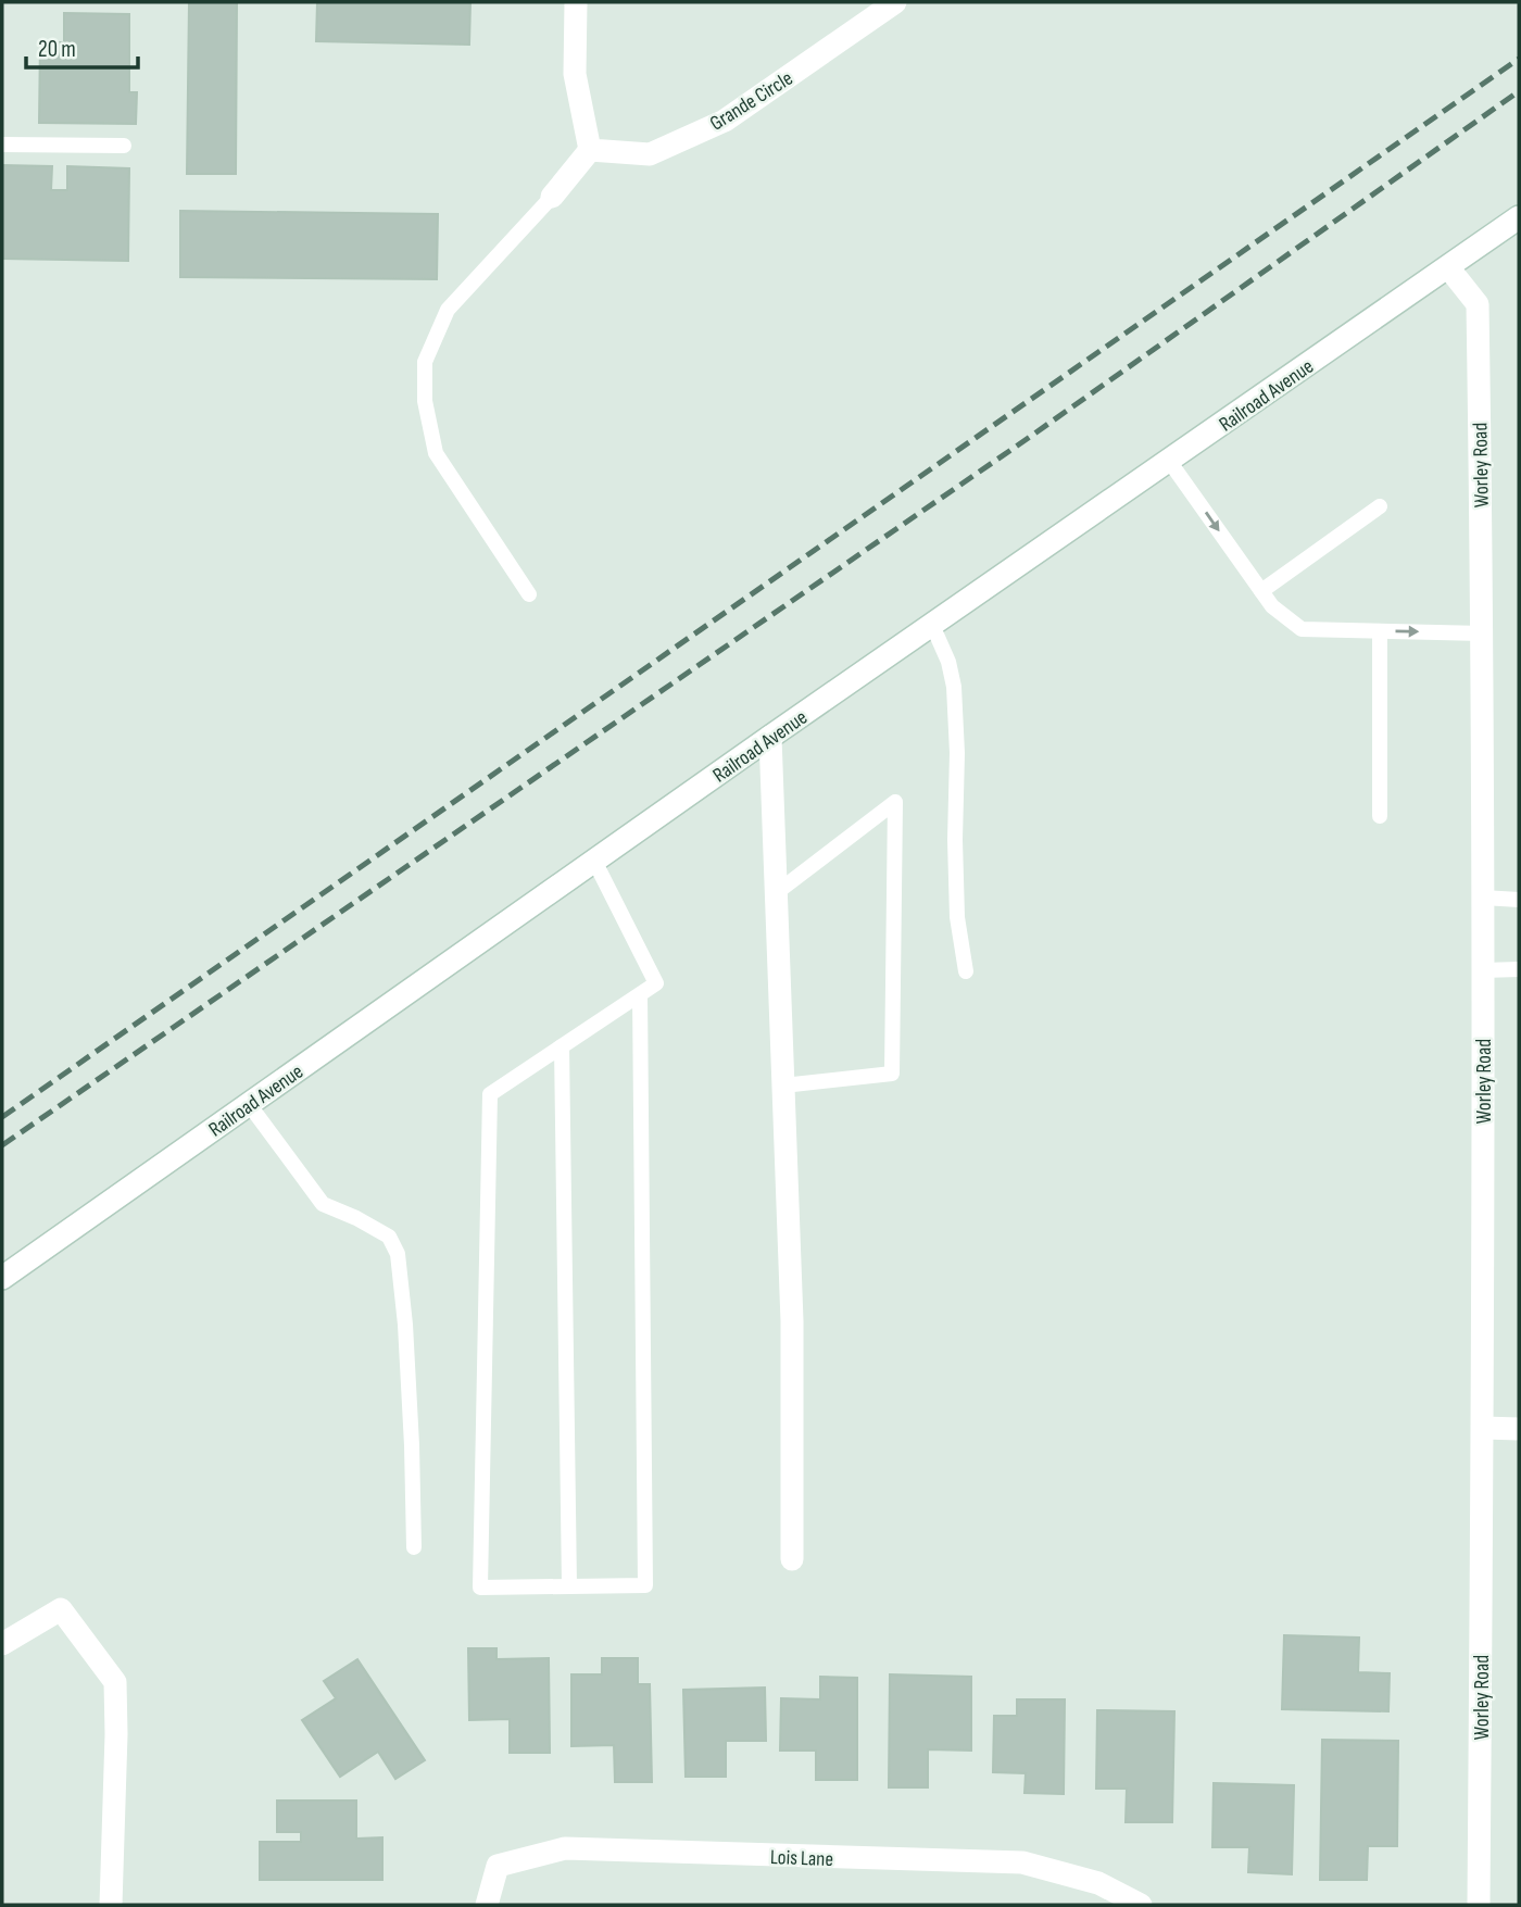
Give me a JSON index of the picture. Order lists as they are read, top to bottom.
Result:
{
  "streets": {
    "street": [
      "Grande Circle",
      "Railroad Avenue",
      "Worley Road",
      "Lois Lane"
    ]
  },
  "crossings": [
    ["Railroad Avenue", "Worley Road"]
  ],
  "scale_bar": "20 m"
}
